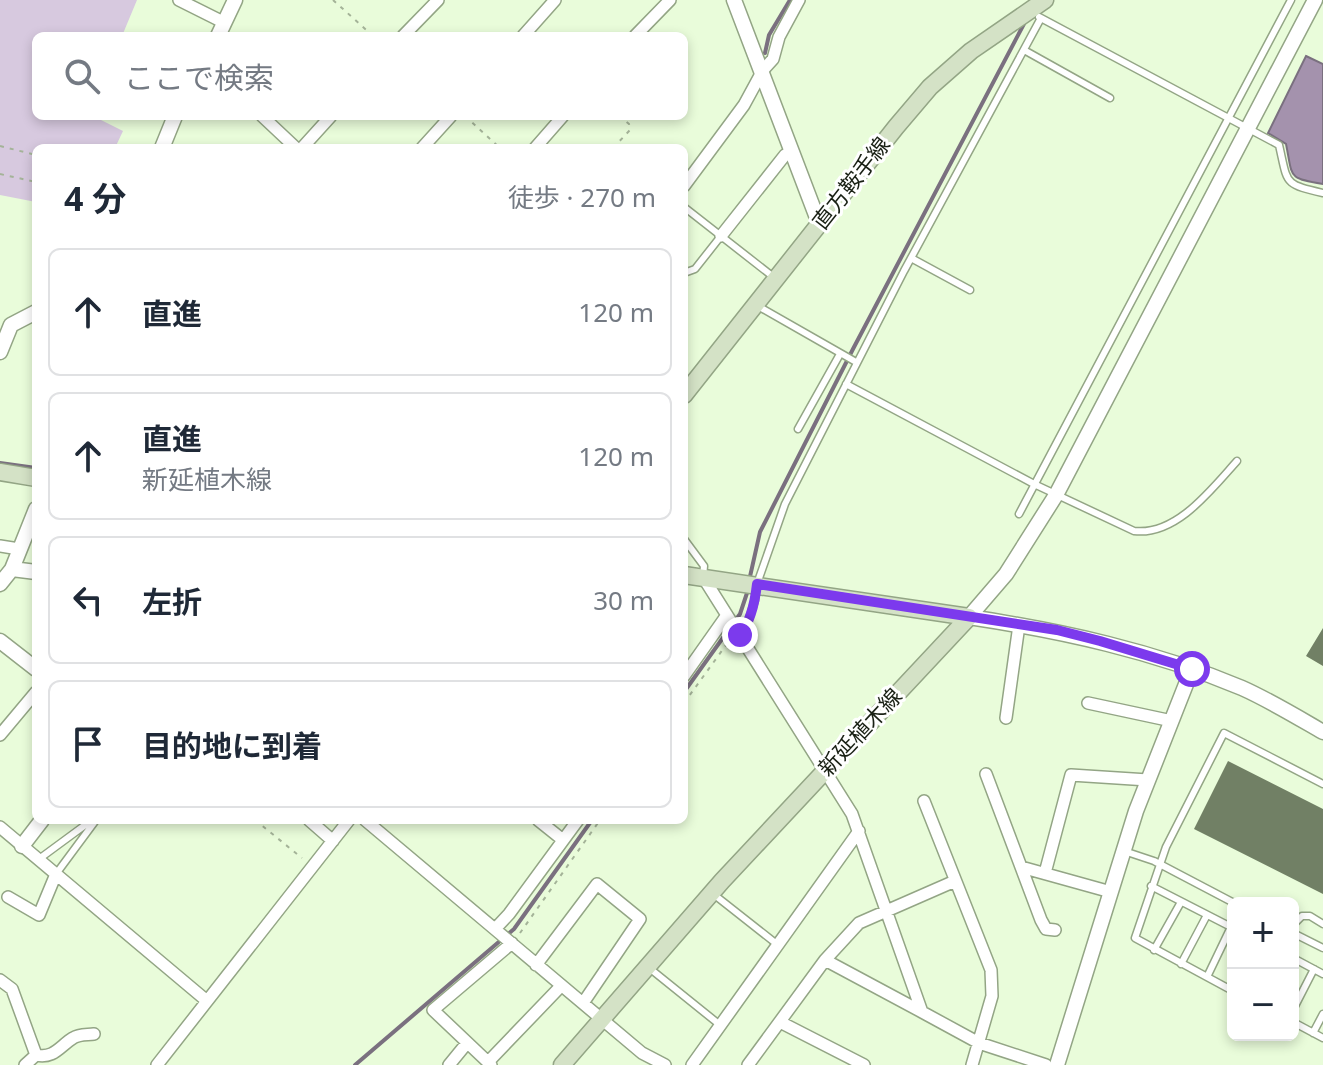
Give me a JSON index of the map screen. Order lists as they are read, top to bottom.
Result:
{
  "streets": {
    "main road": ["直方鞍手線", "新延植木線"]
  },
  "page": {
    "search": "ここで検索",
    "heading": ["4 分", "徒歩 · 270 m"],
    "list": [
      ["直進", "120 m"],
      ["直進", "新延植木線", "120 m"],
      ["左折", "30 m"],
      "目的地に到着"
    ],
    "map_buttons": ["+", "−"]
  }
}
